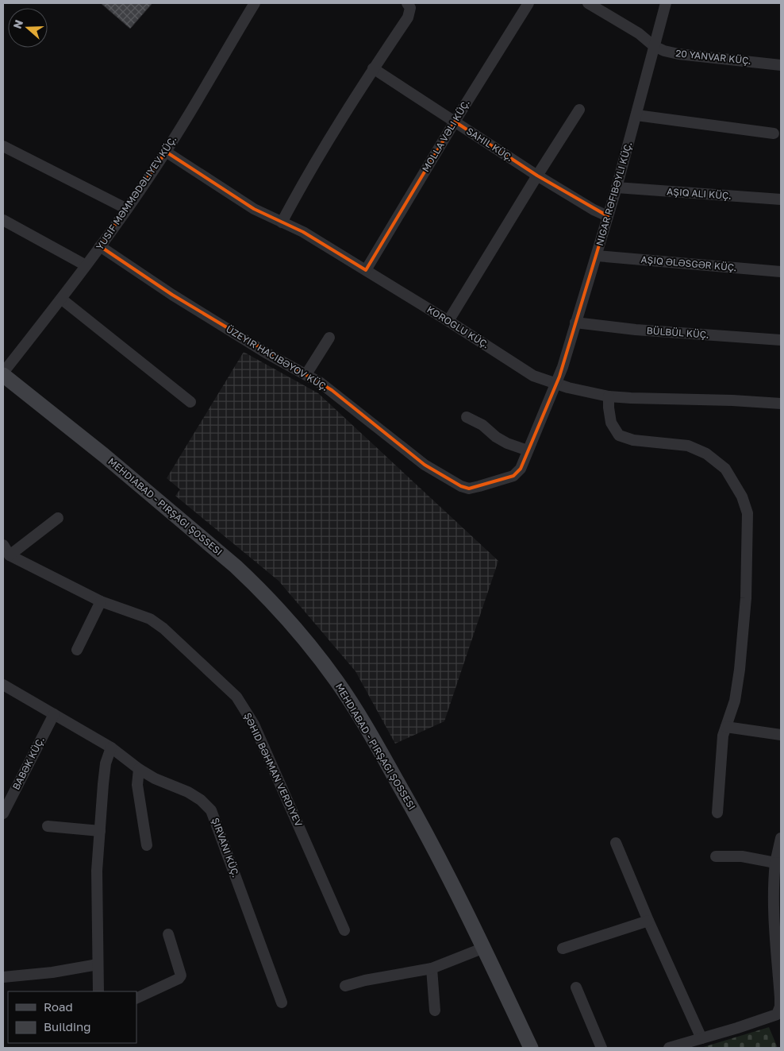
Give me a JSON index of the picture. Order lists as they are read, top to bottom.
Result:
{
  "streets": {
    "street": [
      "20 YANVAR KÜÇ.",
      "MOLLA VƏLI KÜÇ.",
      "SAHIL KÜÇ.",
      "YUSIF MƏMMƏDƏLIYEV KÜÇ.",
      "NIGAR RƏFIBƏYLI KÜÇ.",
      "KOROĞLU KÜÇ.",
      "BÜLBÜL KÜÇ.",
      "BABƏK KÜÇ.",
      "ŞƏHID BƏHMAN VERDIYEV",
      "ŞIRVANI KÜÇ."
    ]
  },
  "crossings": [
    ["20 YANVAR KÜÇ.", "NIGAR RƏFIBƏYLI KÜÇ."],
    ["MOLLA VƏLI KÜÇ.", "SAHIL KÜÇ."],
    ["MOLLA VƏLI KÜÇ.", "KOROĞLU KÜÇ."],
    ["SAHIL KÜÇ.", "NIGAR RƏFIBƏYLI KÜÇ."],
    ["YUSIF MƏMMƏDƏLIYEV KÜÇ.", "KOROĞLU KÜÇ."],
    ["NIGAR RƏFIBƏYLI KÜÇ.", "KOROĞLU KÜÇ."],
    ["NIGAR RƏFIBƏYLI KÜÇ.", "BÜLBÜL KÜÇ."],
    ["BABƏK KÜÇ.", "ŞIRVANI KÜÇ."]
  ],
  "legend": ["Road", "Building"],
  "north": "left"
}
